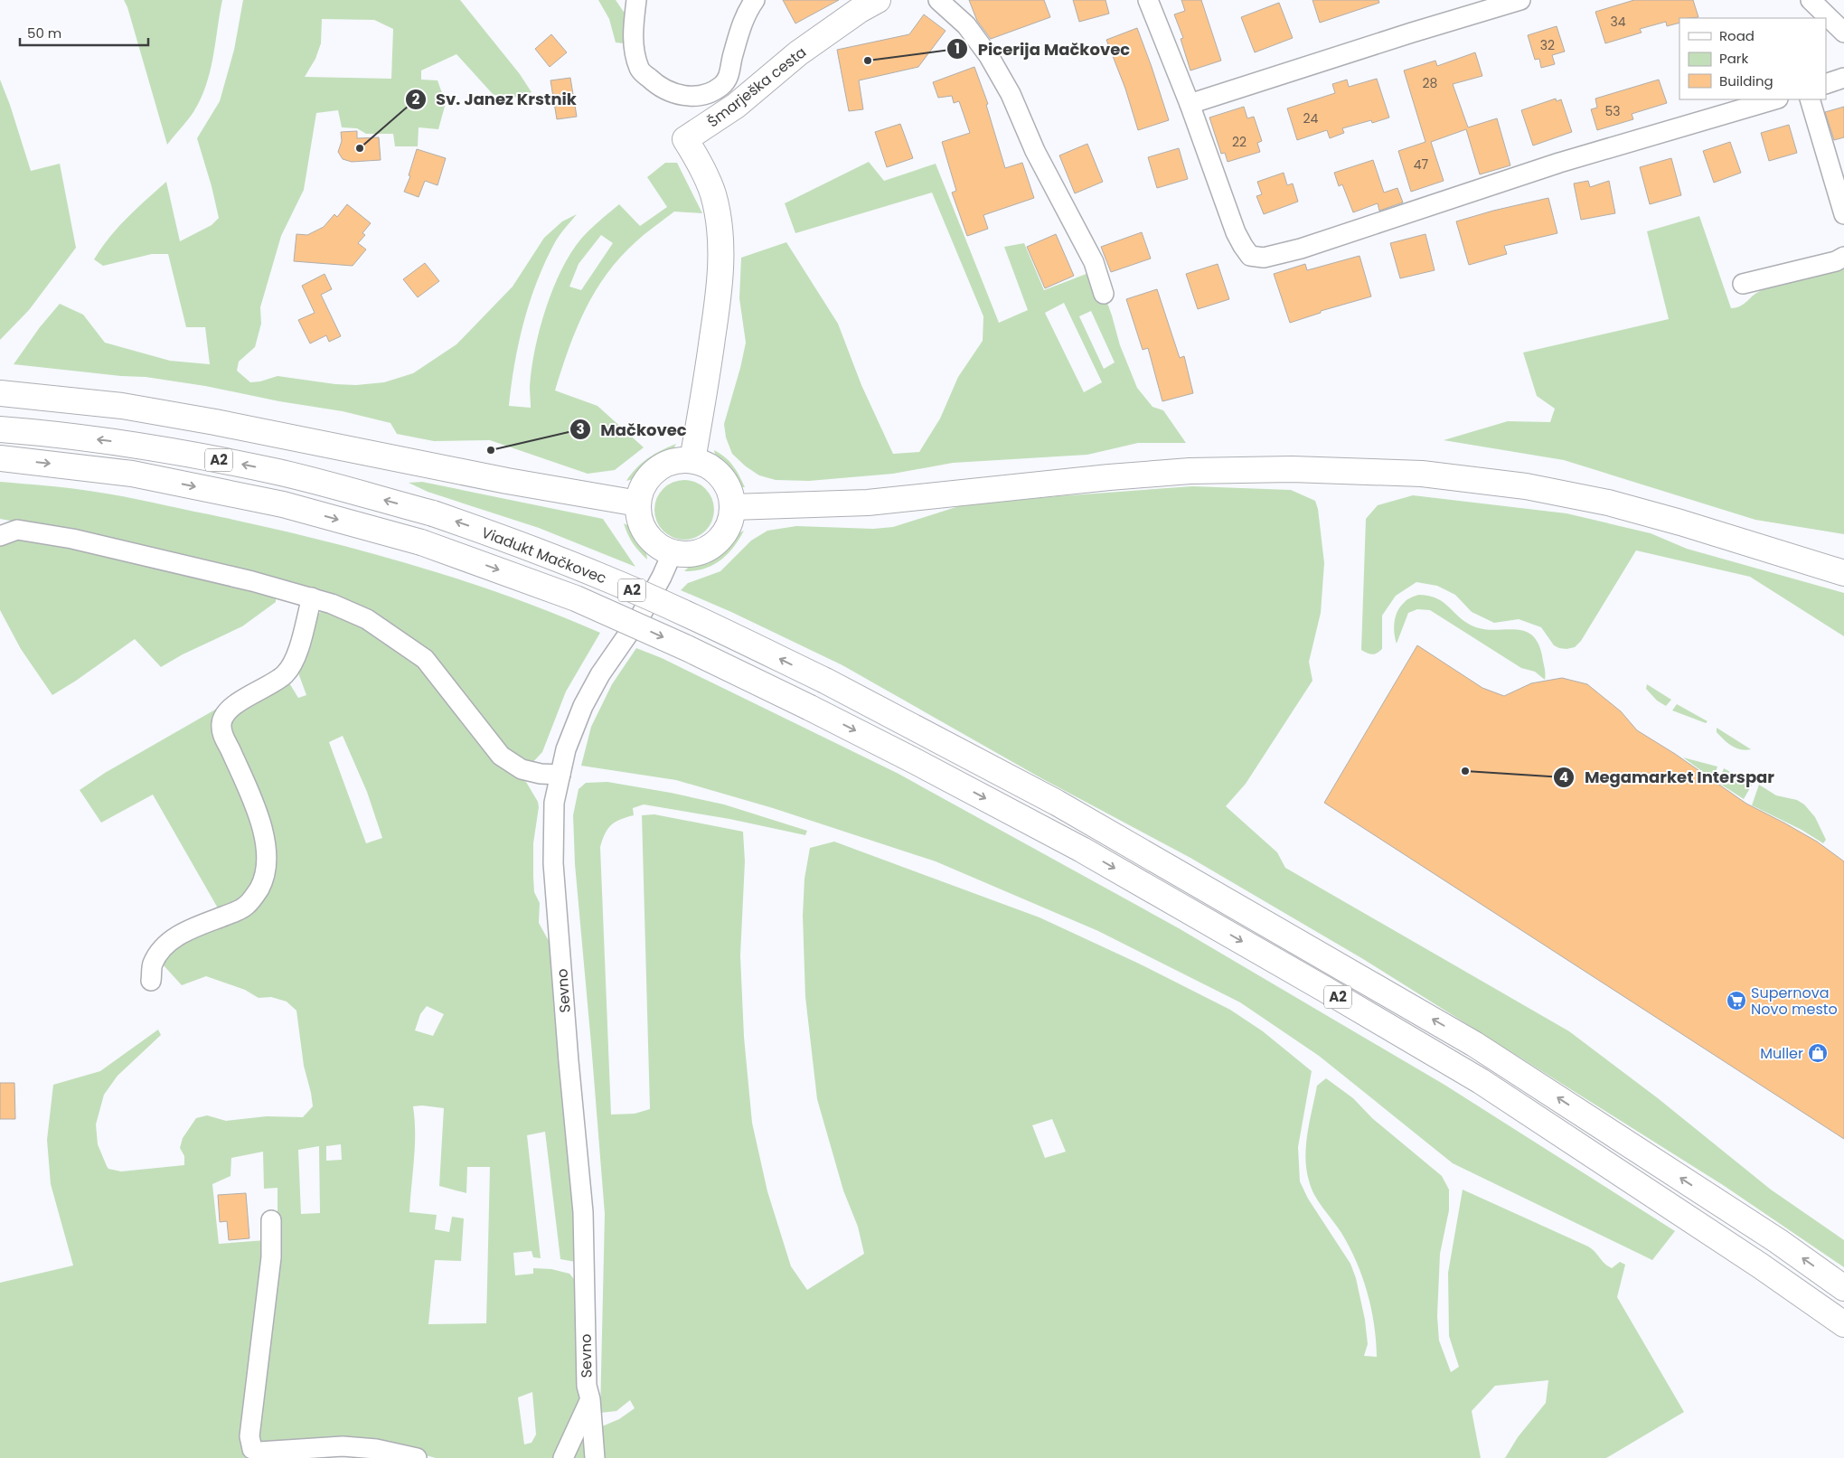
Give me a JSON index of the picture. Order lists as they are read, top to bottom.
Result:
{
  "streets": {
    "main road": ["Šmarješka cesta", "A2", "Viadukt Mačkovec"],
    "street": ["Sevno"]
  },
  "crossings": [
    ["Šmarješka cesta", "Sevno"]
  ],
  "places": {
    "other": [
      "Picerija Mačkovec",
      "Sv. Janez Krstnik",
      "Mačkovec",
      "Megamarket Interspar"
    ],
    "supermarket": ["Supernova Novo mesto"],
    "shop": ["Muller"]
  },
  "house_numbers": [
    "34",
    "32",
    "28",
    "53",
    "24",
    "22",
    "47"
  ],
  "legend": ["Road", "Park", "Building"],
  "scale_bar": "50 m"
}
